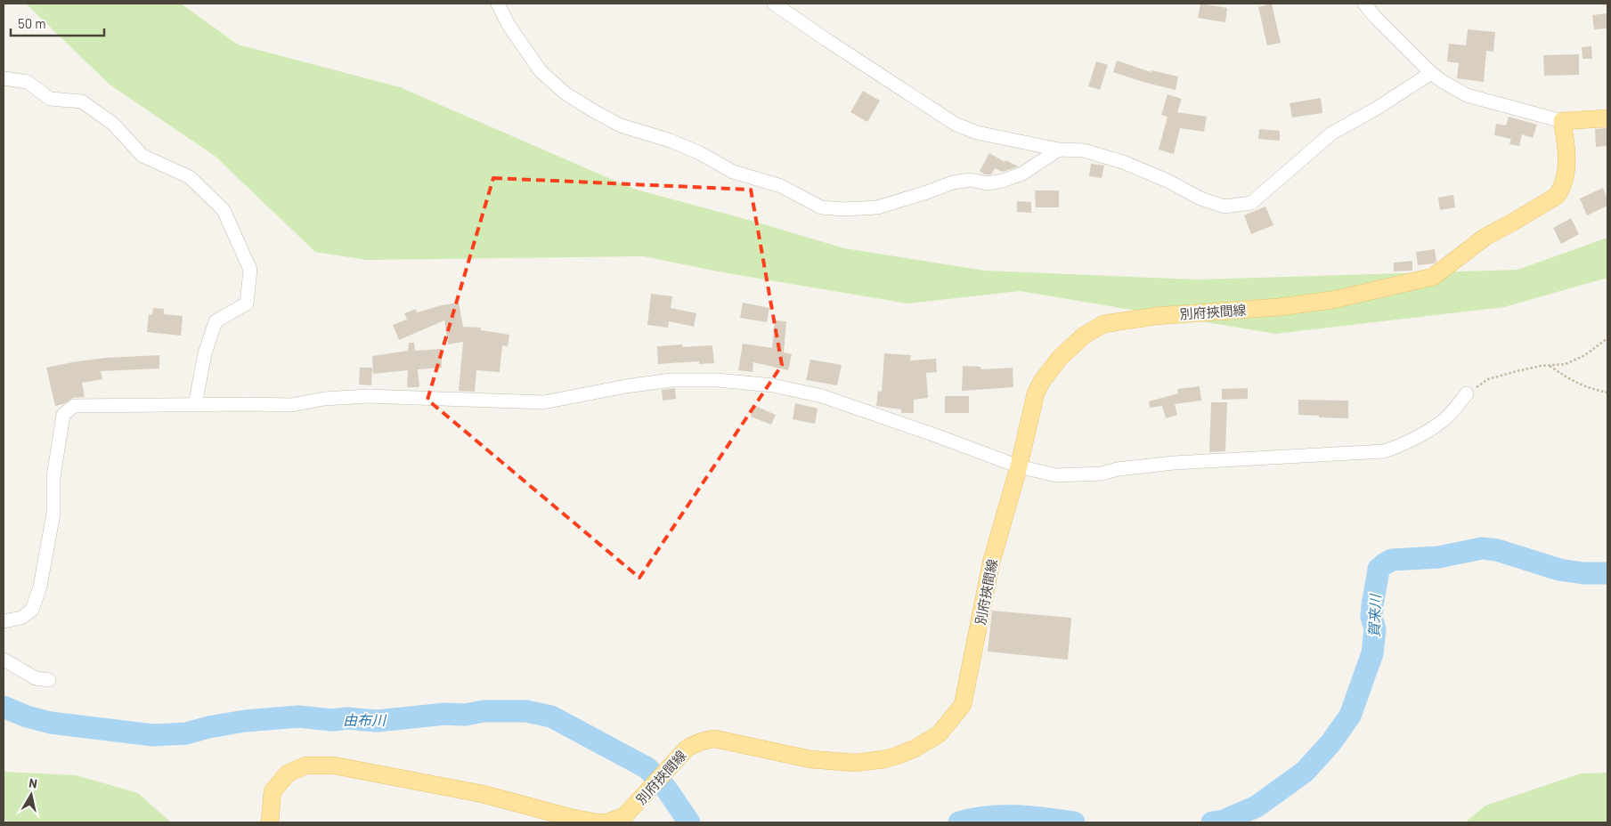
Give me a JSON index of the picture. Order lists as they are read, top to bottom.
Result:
{
  "streets": {
    "main road": ["別府挾間線"]
  },
  "water": ["賀来川", "由布川"],
  "scale_bar": "50 m",
  "north": "top"
}
